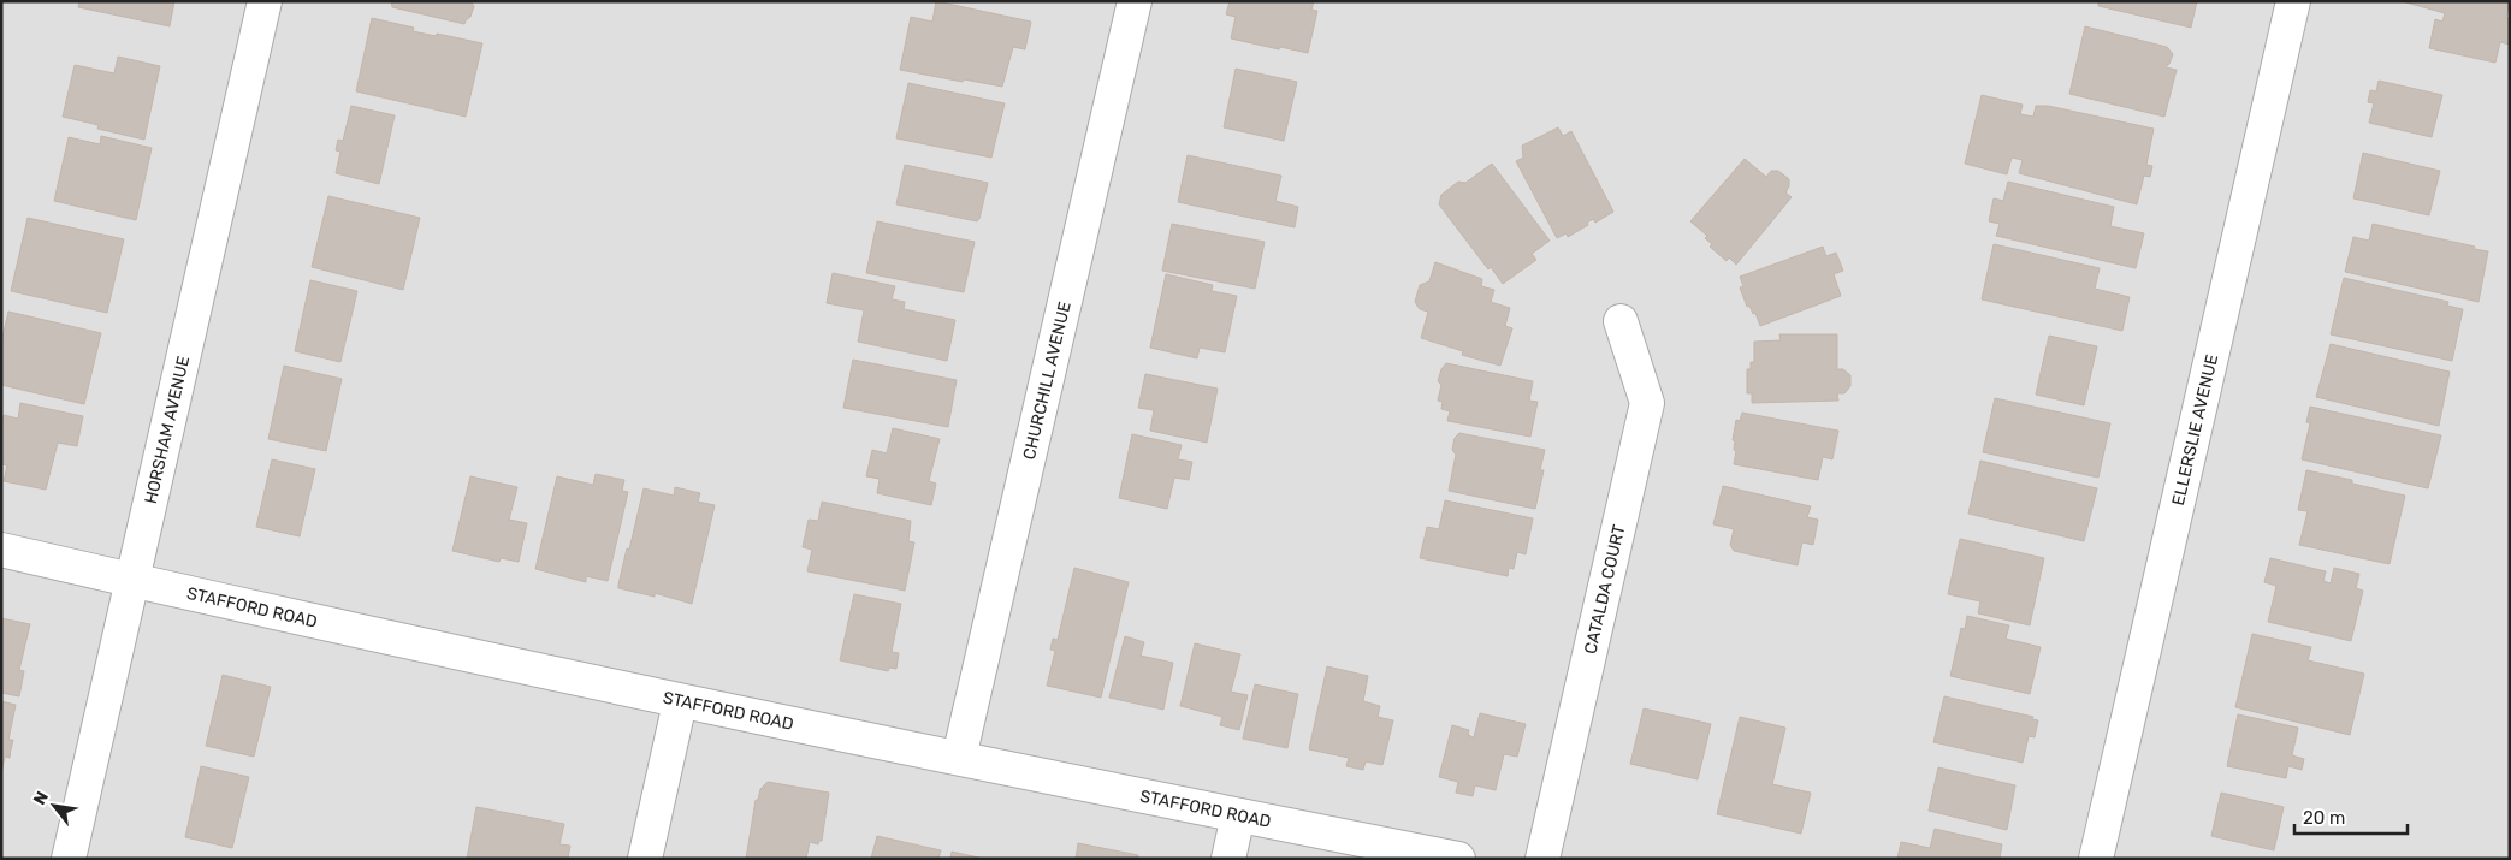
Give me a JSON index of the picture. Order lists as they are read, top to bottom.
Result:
{
  "streets": {
    "street": [
      "CHURCHILL AVENUE",
      "HORSHAM AVENUE",
      "ELLERSLIE AVENUE",
      "CATALDA COURT",
      "STAFFORD ROAD"
    ]
  },
  "crossings": [
    ["CHURCHILL AVENUE", "STAFFORD ROAD"],
    ["HORSHAM AVENUE", "STAFFORD ROAD"]
  ],
  "scale_bar": "20 m",
  "north": "top left"
}
